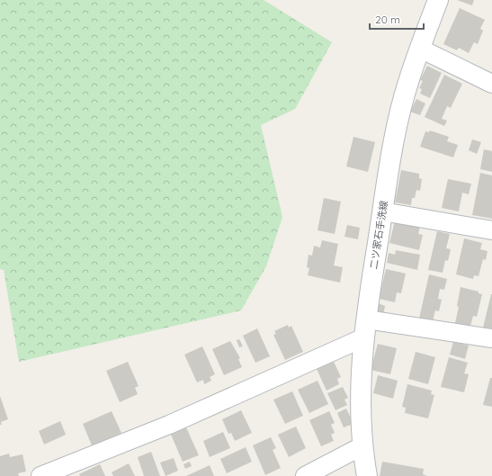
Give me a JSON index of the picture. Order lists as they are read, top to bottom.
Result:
{
  "streets": {
    "street": ["二ツ家石手洗線"]
  },
  "scale_bar": "20 m"
}
